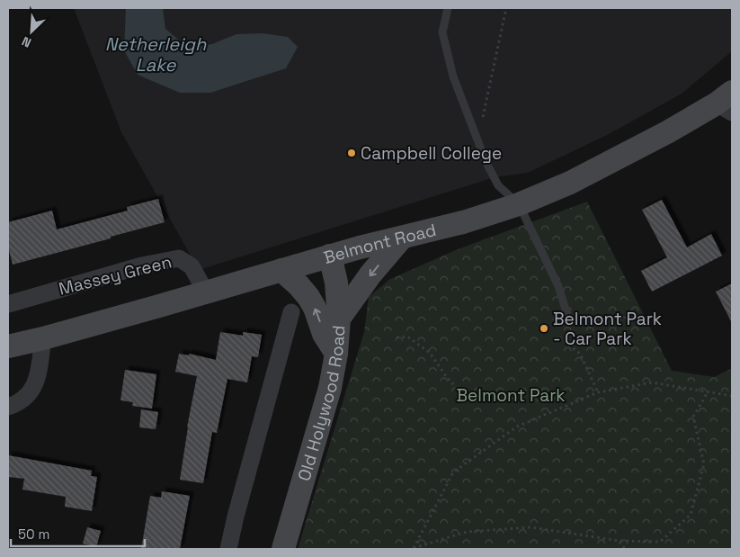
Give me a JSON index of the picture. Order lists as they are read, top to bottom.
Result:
{
  "streets": {
    "main road": ["Belmont Road", "Old Holywood Road"],
    "street": ["Massey Green"]
  },
  "crossings": [
    ["Belmont Road", "Massey Green"],
    ["Belmont Road", "Old Holywood Road"]
  ],
  "water": ["Netherleigh Lake"],
  "parks": ["Belmont Park"],
  "places": ["Campbell College", "Belmont Park - Car Park"],
  "scale_bar": "50 m",
  "north": "bottom left"
}
